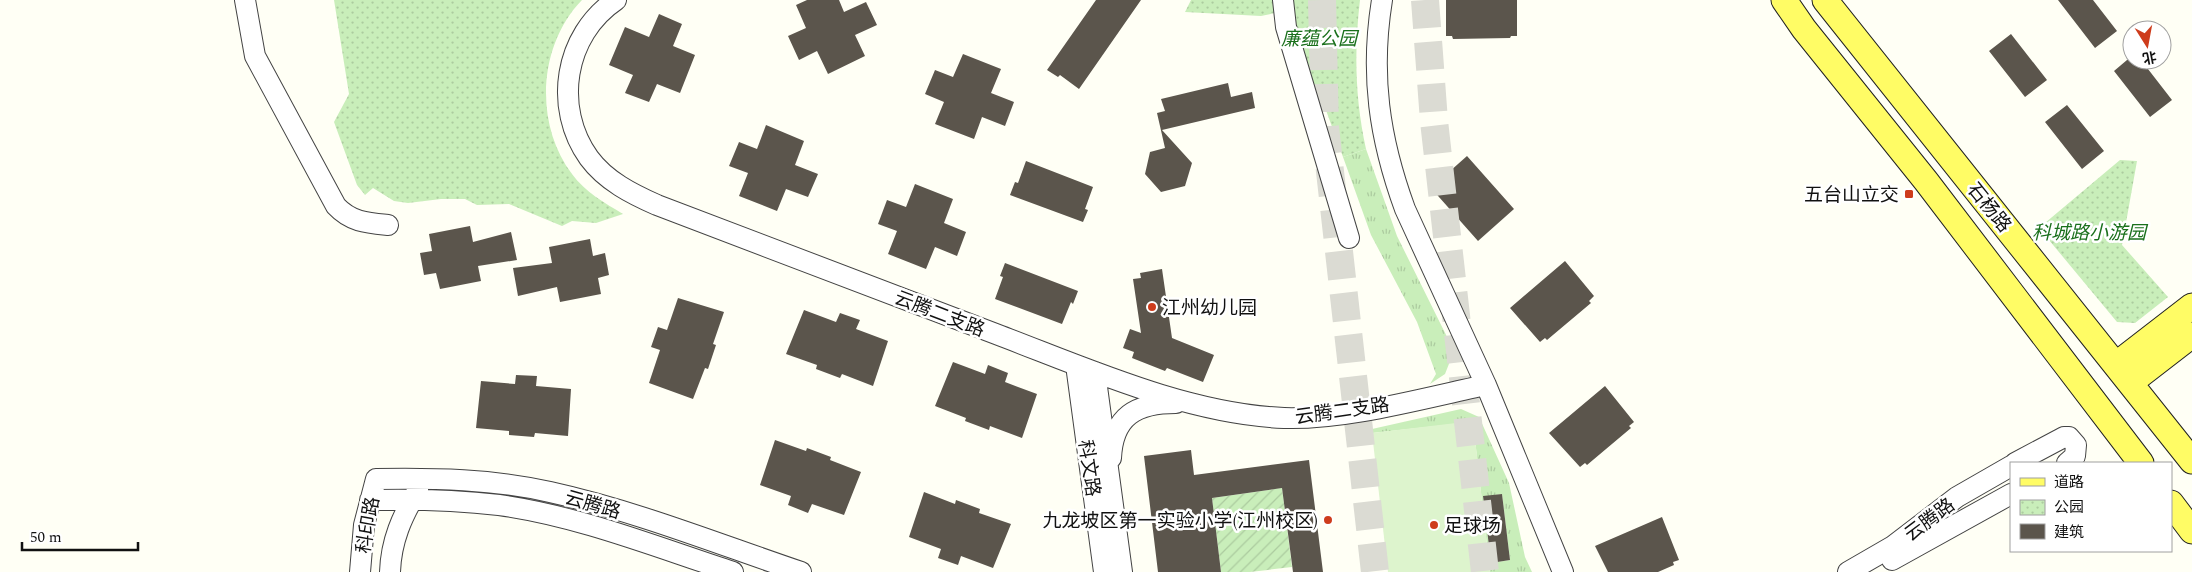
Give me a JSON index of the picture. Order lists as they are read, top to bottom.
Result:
{
  "streets": {
    "main road": ["石杨路"],
    "street": [
      "云腾二支路",
      "科文路",
      "云腾路",
      "科印路"
    ]
  },
  "crossings": [
    ["云腾二支路", "科文路"],
    ["云腾路", "科印路"]
  ],
  "parks": ["廉蕴公园", "科城路小游园"],
  "places": {
    "transit": ["五台山立交"],
    "other": ["江州幼儿园", "九龙坡区第一实验小学(江州校区)", "足球场"]
  },
  "legend": ["道路", "公园", "建筑"],
  "scale_bar": "50 m",
  "north": "bottom"
}
